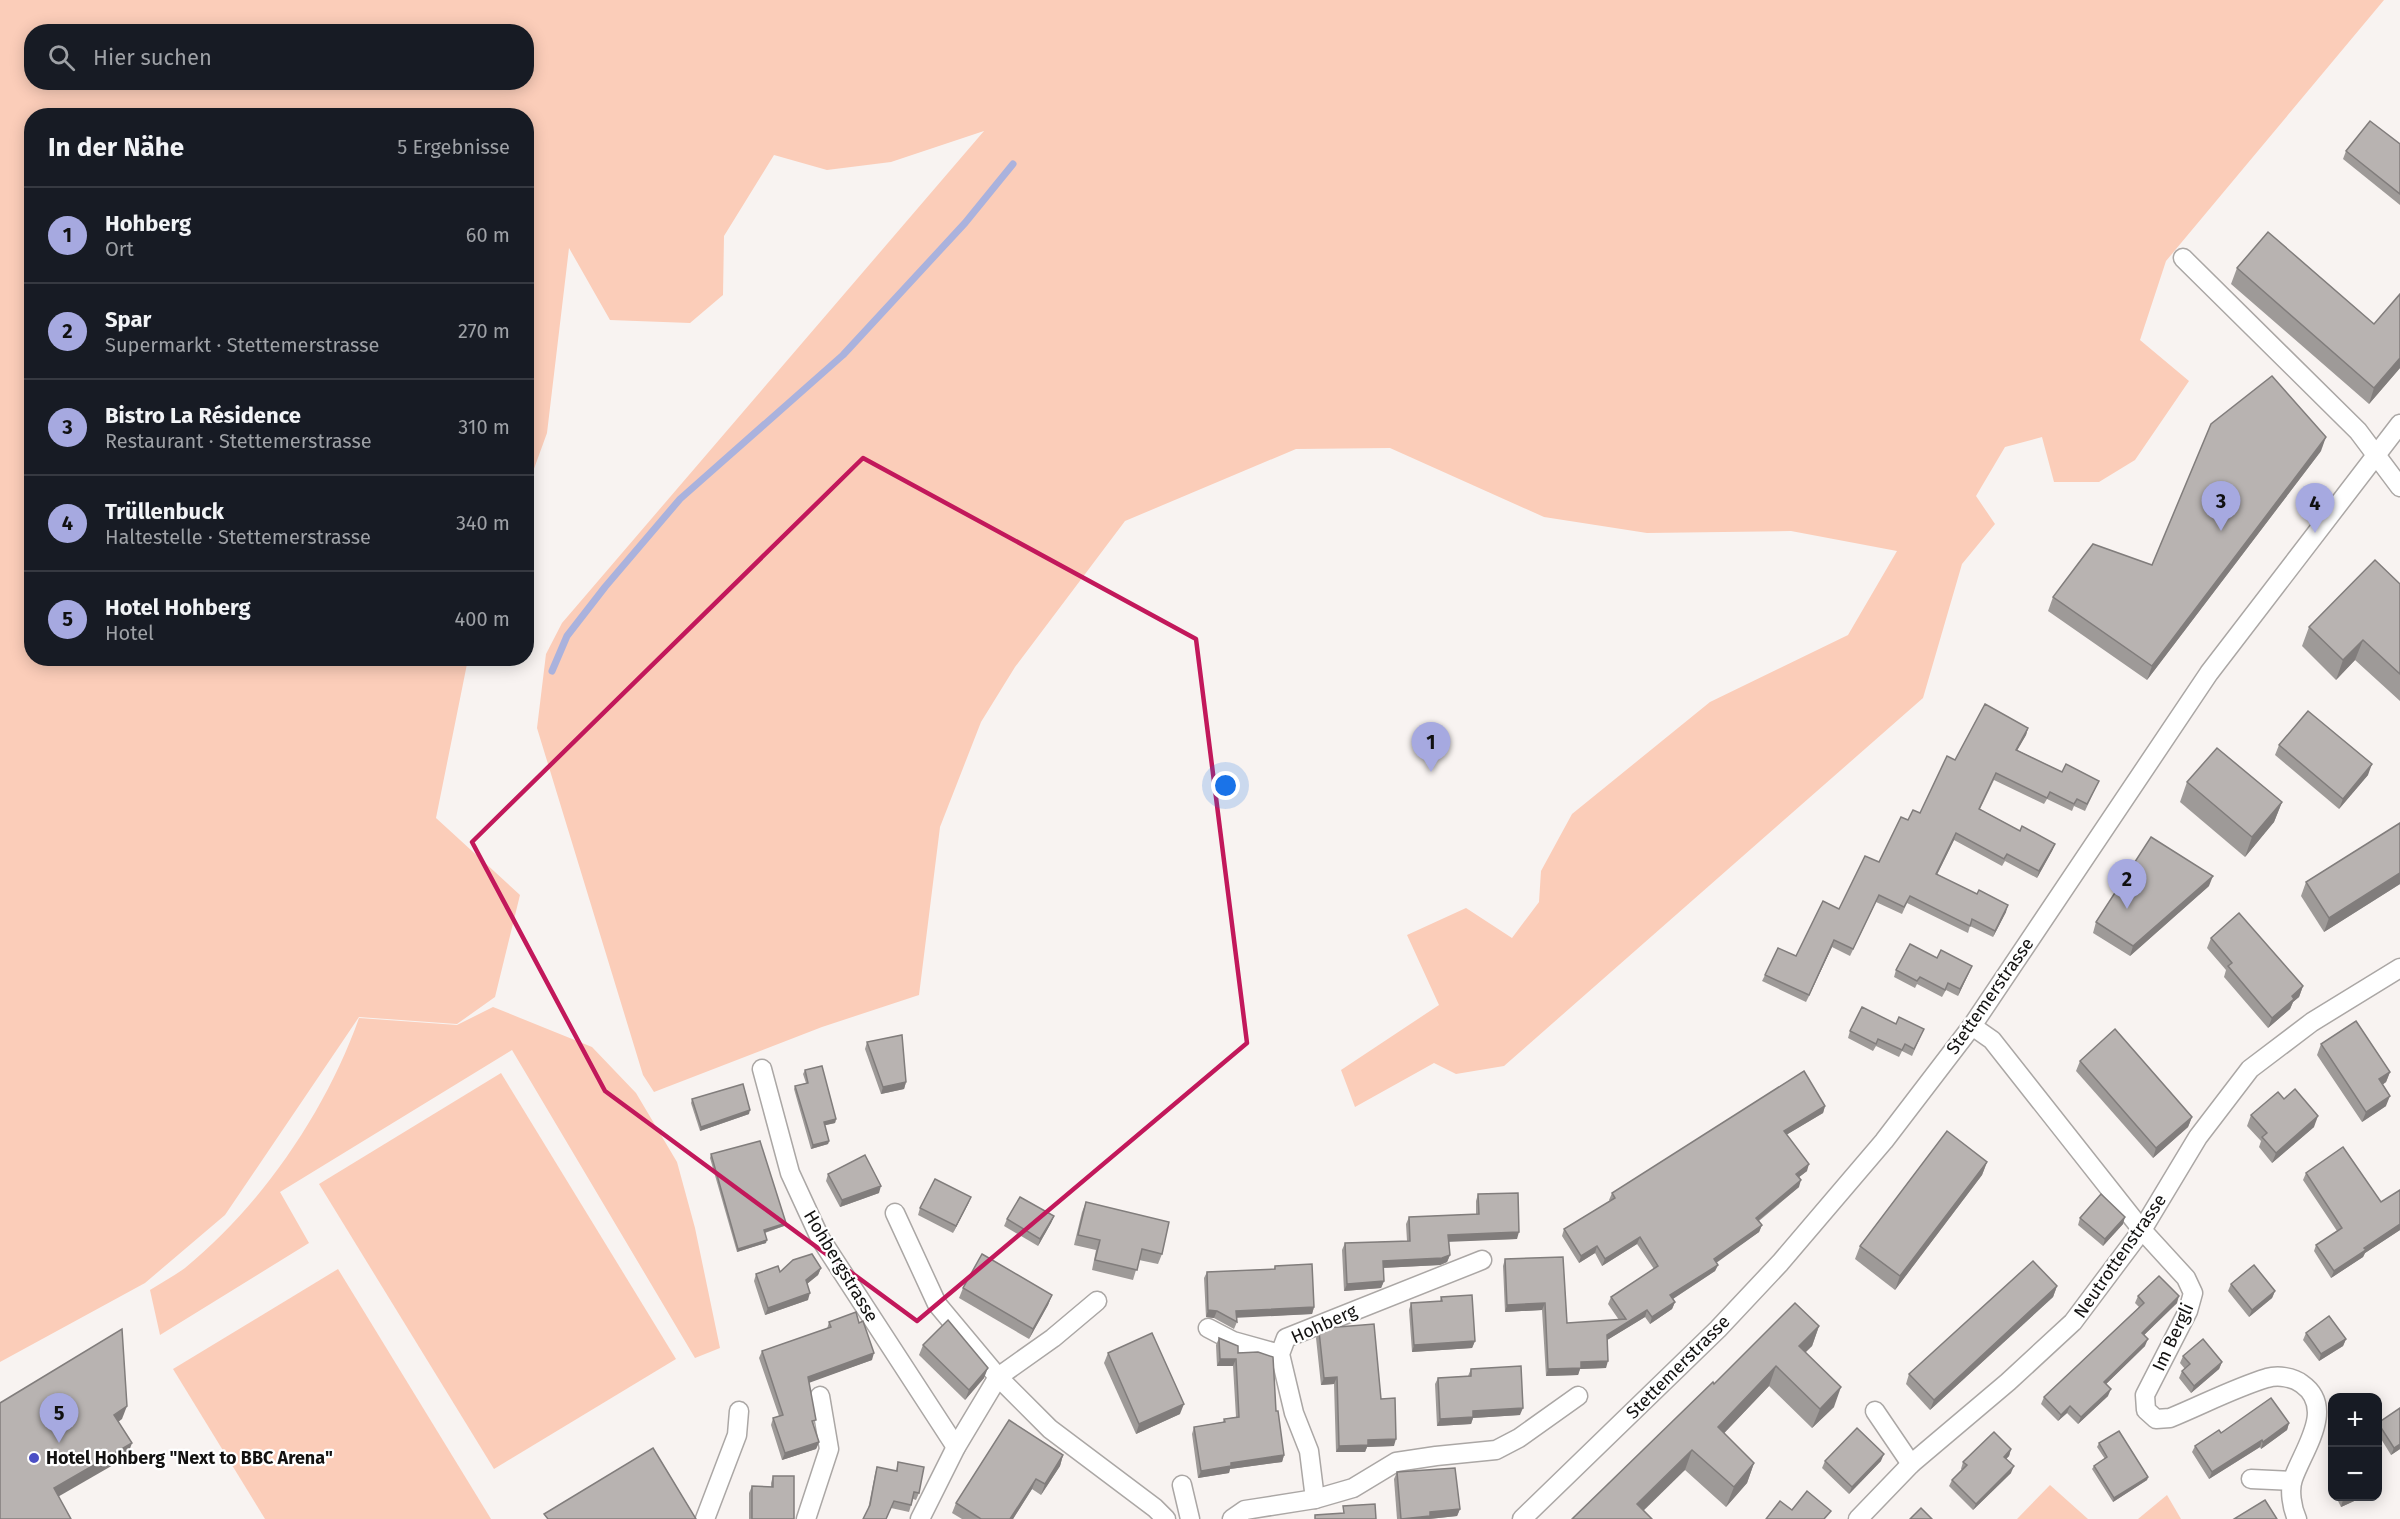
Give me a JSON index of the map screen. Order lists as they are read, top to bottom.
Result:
{
  "streets": {
    "street": [
      "Stettemerstrasse",
      "Neutrottenstrasse",
      "Hohbergstrasse",
      "Hohberg",
      "Im Bergli"
    ]
  },
  "crossings": [
    ["Stettemerstrasse", "Im Bergli"],
    ["Neutrottenstrasse", "Im Bergli"]
  ],
  "places": ["Hotel Hohberg \"Next to BBC Arena\""],
  "page": {
    "search": "Hier suchen",
    "heading": ["In der Nähe", "5 Ergebnisse"],
    "list": [
      {
        "mark": "1",
        "name": "Hohberg",
        "note": "Ort",
        "value": "60 m"
      },
      {
        "mark": "2",
        "name": "Spar",
        "note": "Supermarkt · Stettemerstrasse",
        "value": "270 m"
      },
      {
        "mark": "3",
        "name": "Bistro La Résidence",
        "note": "Restaurant · Stettemerstrasse",
        "value": "310 m"
      },
      {
        "mark": "4",
        "name": "Trüllenbuck",
        "note": "Haltestelle · Stettemerstrasse",
        "value": "340 m"
      },
      {
        "mark": "5",
        "name": "Hotel Hohberg",
        "note": "Hotel",
        "value": "400 m"
      }
    ],
    "pins": [
      "3",
      "4",
      "1",
      "2",
      "5"
    ],
    "map_buttons": ["+", "−"]
  }
}
